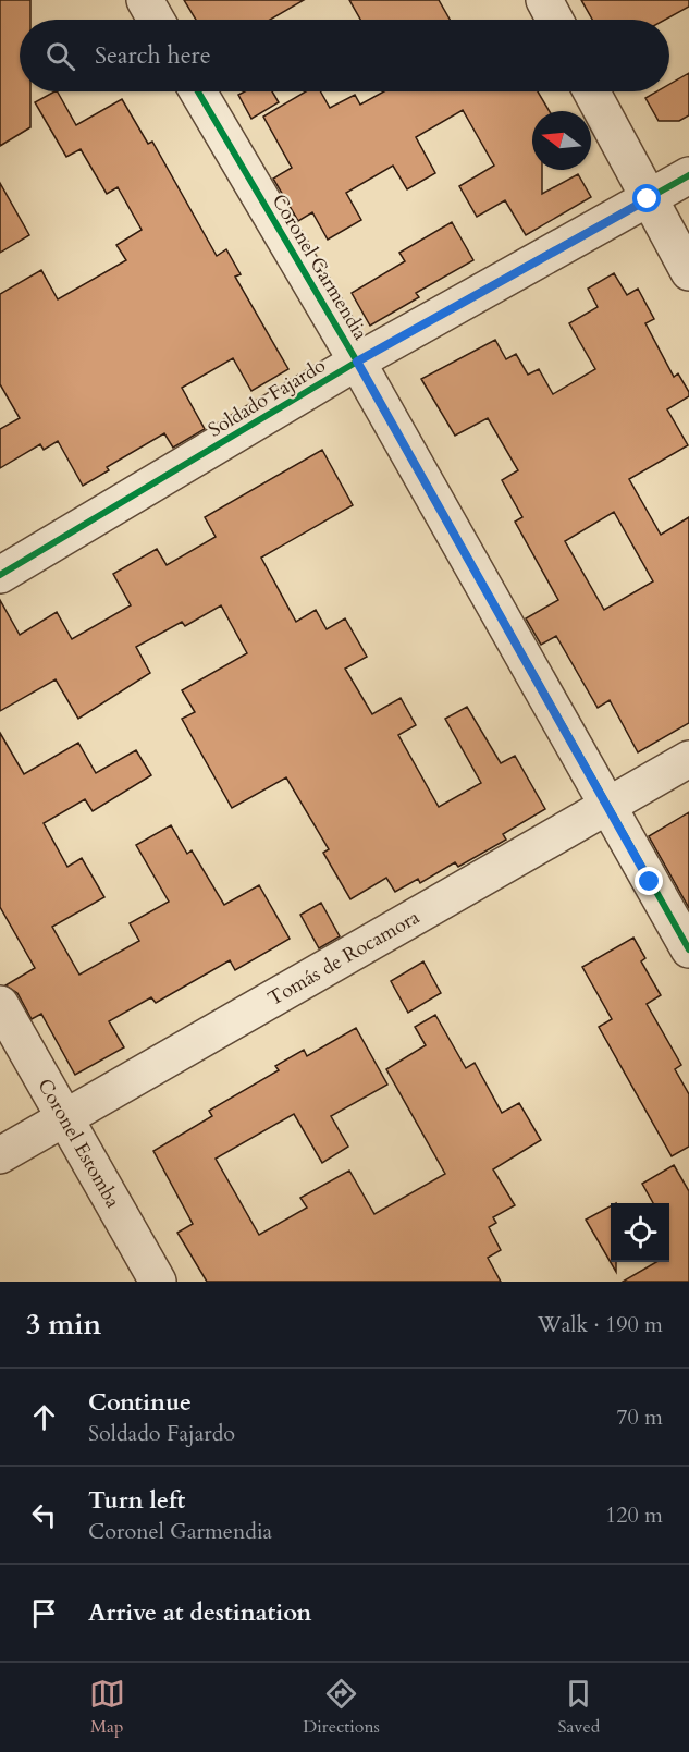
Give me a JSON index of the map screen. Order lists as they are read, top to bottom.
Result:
{
  "streets": {
    "street": [
      "Coronel Garmendia",
      "Soldado Fajardo",
      "Tomás de Rocamora",
      "Coronel Estomba"
    ]
  },
  "crossings": [
    ["Coronel Garmendia", "Soldado Fajardo"],
    ["Coronel Garmendia", "Tomás de Rocamora"],
    ["Tomás de Rocamora", "Coronel Estomba"]
  ],
  "north": "left",
  "page": {
    "search": "Search here",
    "heading": ["3 min", "Walk · 190 m"],
    "list": [
      ["Continue", "Soldado Fajardo", "70 m"],
      ["Turn left", "Coronel Garmendia", "120 m"],
      "Arrive at destination"
    ],
    "nav": ["Map", "Directions", "Saved"]
  }
}
